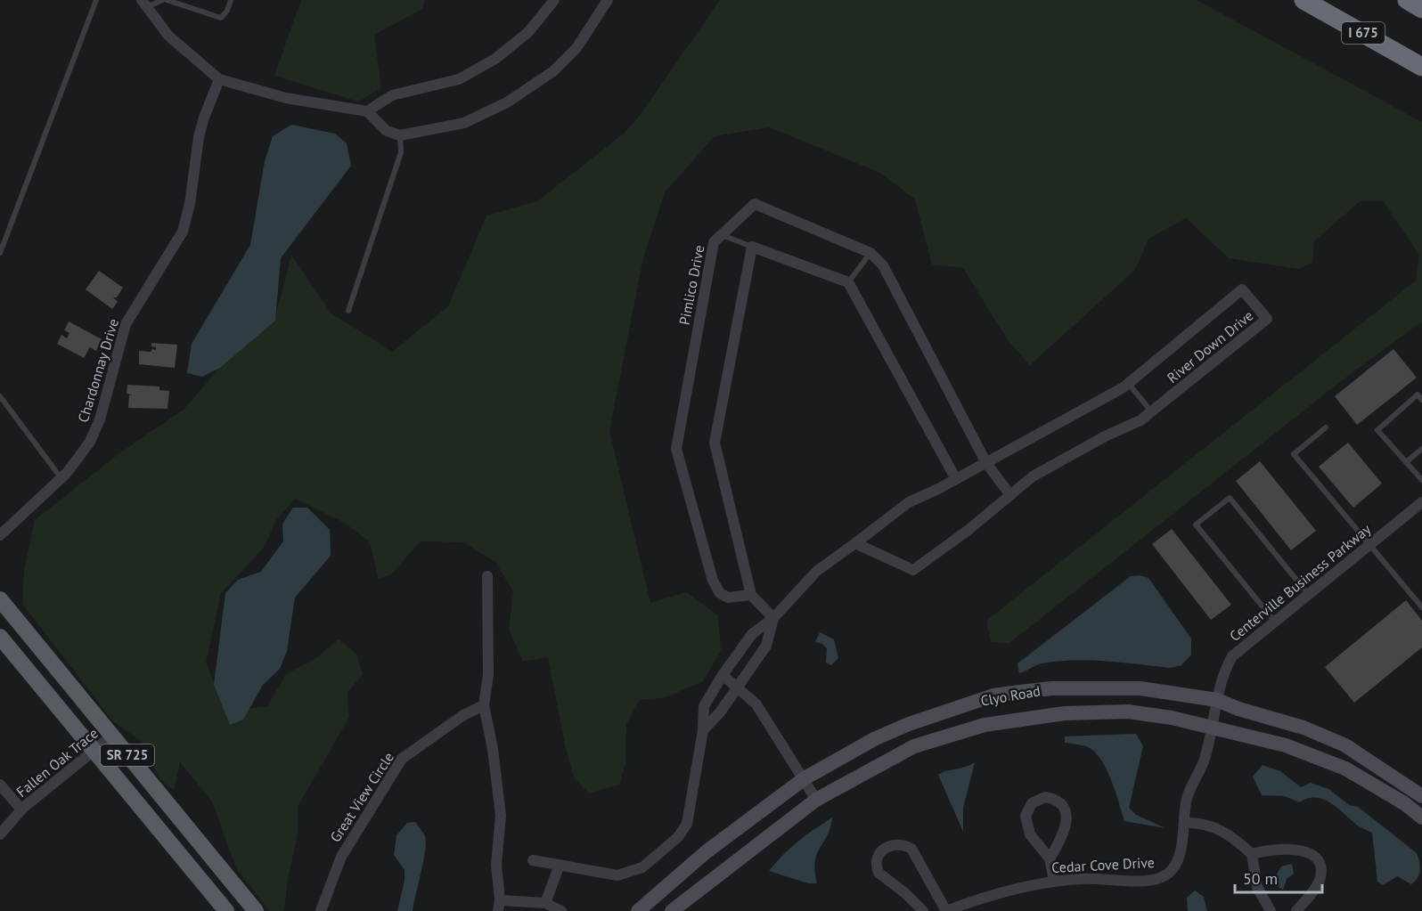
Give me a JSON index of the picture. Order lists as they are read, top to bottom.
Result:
{
  "streets": {
    "highway": ["I 675"],
    "main road": ["SR 725"],
    "street": [
      "Pimlico Drive",
      "River Down Drive",
      "Chardonnay Drive",
      "Centerville Business Parkway",
      "Clyo Road",
      "Fallen Oak Trace",
      "Great View Circle",
      "Cedar Cove Drive"
    ]
  },
  "crossings": [
    ["Pimlico Drive", "River Down Drive"],
    ["Centerville Business Parkway", "Clyo Road"],
    ["Centerville Business Parkway", "Cedar Cove Drive"],
    ["SR 725", "Fallen Oak Trace"]
  ],
  "scale_bar": "50 m"
}
